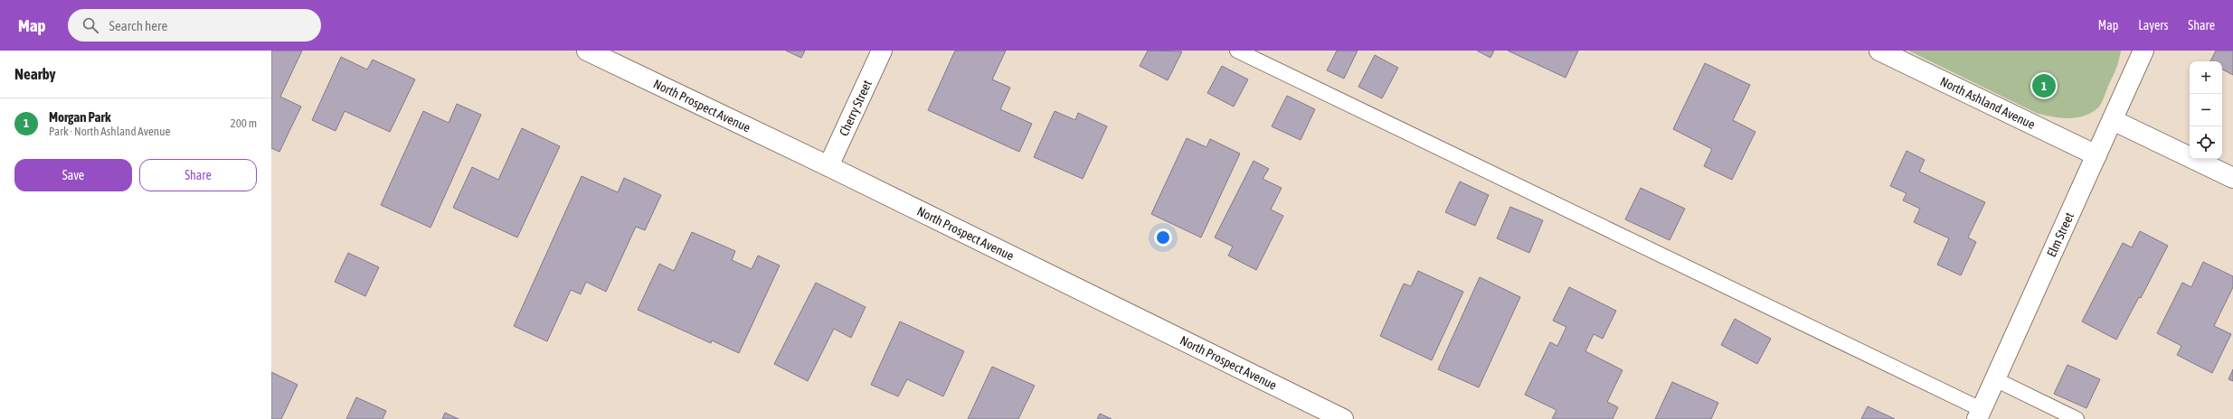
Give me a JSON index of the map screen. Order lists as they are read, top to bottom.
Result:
{
  "streets": {
    "street": [
      "North Ashland Avenue",
      "North Prospect Avenue",
      "Cherry Street",
      "Elm Street"
    ]
  },
  "crossings": [
    ["North Ashland Avenue", "Elm Street"],
    ["North Prospect Avenue", "Cherry Street"]
  ],
  "page": {
    "header": "Map",
    "search": "Search here",
    "nav": ["Map", "Layers", "Share"],
    "heading": "Nearby",
    "map_buttons": ["+", "−"],
    "pins": "1",
    "list": [
      {
        "mark": "1",
        "name": "Morgan Park",
        "note": "Park · North Ashland Avenue",
        "value": "200 m"
      }
    ],
    "buttons": ["Save", "Share"]
  }
}
